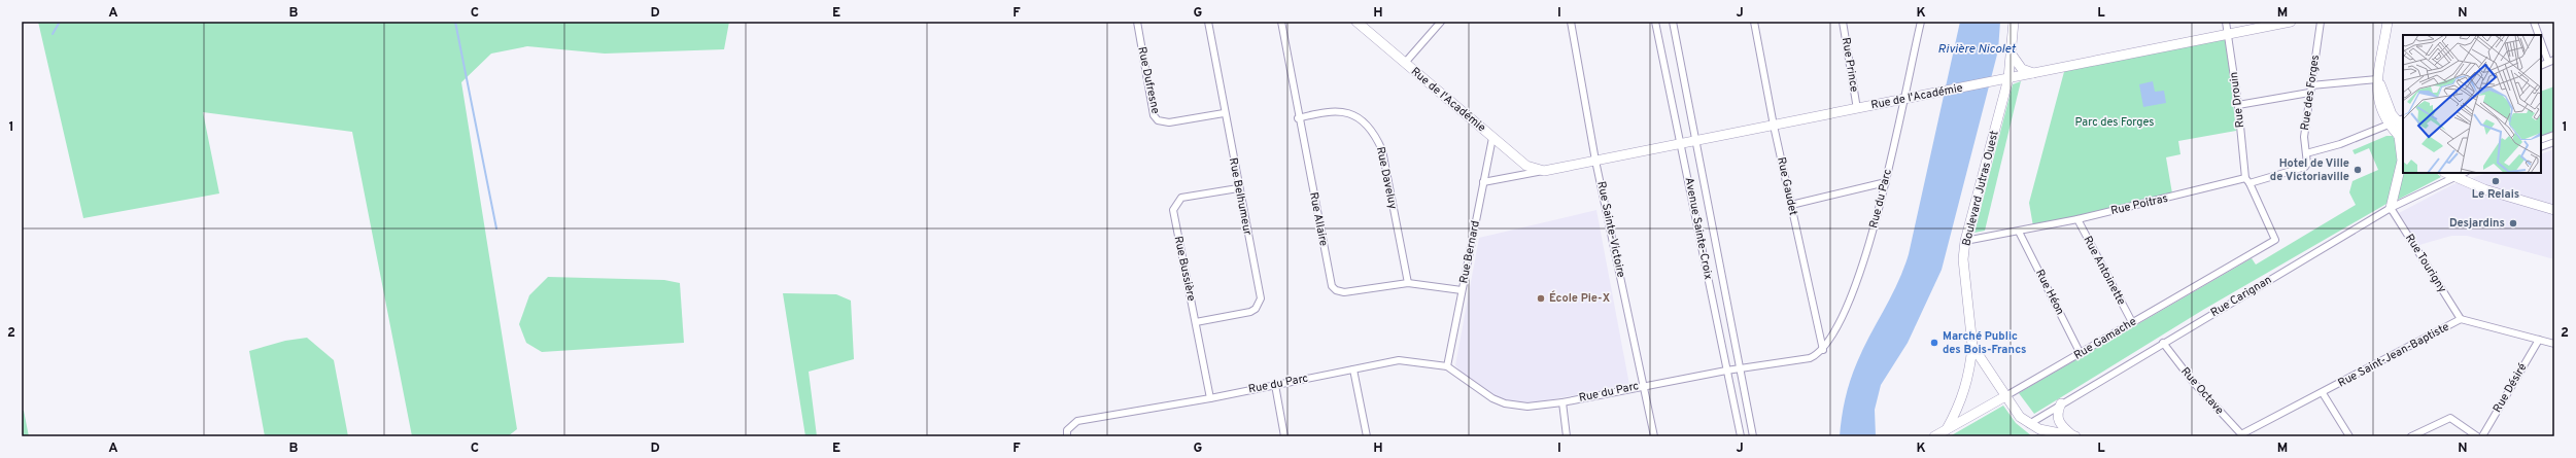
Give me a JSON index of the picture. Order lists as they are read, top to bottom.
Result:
{
  "streets": {
    "street": [
      "Rue Prince",
      "Rue Dufresne",
      "Rue des Forges",
      "Rue de l'Académie",
      "Rue Drouin",
      "Rue Daveluy",
      "Rue Gaudet",
      "Boulevard Jutras Ouest",
      "Rue Belhumeur",
      "Rue du Parc",
      "Rue Poitras",
      "Rue Allaire",
      "Avenue Sainte-Croix",
      "Rue Sainte-Victoire",
      "Rue Bernard",
      "Rue Tourigny",
      "Rue Bussière",
      "Rue Antoinette",
      "Rue Héon",
      "Rue Carignan",
      "Rue Gamache",
      "Rue Saint-Jean-Baptiste",
      "Rue Désiré",
      "Rue Octave"
    ]
  },
  "crossings": [
    ["Rue Prince", "Rue de l'Académie"],
    ["Rue Dufresne", "Rue Belhumeur"],
    ["Rue des Forges", "Rue Poitras"],
    ["Rue de l'Académie", "Rue Drouin"],
    ["Rue de l'Académie", "Rue Gaudet"],
    ["Rue de l'Académie", "Boulevard Jutras Ouest"],
    ["Rue de l'Académie", "Rue du Parc"],
    ["Rue de l'Académie", "Avenue Sainte-Croix"],
    ["Rue de l'Académie", "Rue Sainte-Victoire"],
    ["Rue de l'Académie", "Rue Bernard"],
    ["Rue Drouin", "Rue Poitras"],
    ["Rue Drouin", "Rue Gamache"],
    ["Rue Daveluy", "Rue Allaire"],
    ["Rue Gaudet", "Rue du Parc"],
    ["Boulevard Jutras Ouest", "Rue Poitras"],
    ["Boulevard Jutras Ouest", "Rue Carignan"],
    ["Boulevard Jutras Ouest", "Rue Gamache"],
    ["Rue Belhumeur", "Rue Bussière"],
    ["Rue du Parc", "Avenue Sainte-Croix"],
    ["Rue du Parc", "Rue Sainte-Victoire"],
    ["Rue du Parc", "Rue Bernard"],
    ["Rue du Parc", "Rue Bussière"],
    ["Rue Poitras", "Rue Antoinette"],
    ["Rue Poitras", "Rue Héon"],
    ["Rue Allaire", "Rue Bernard"],
    ["Rue Tourigny", "Rue Carignan"],
    ["Rue Tourigny", "Rue Saint-Jean-Baptiste"],
    ["Rue Antoinette", "Rue Gamache"],
    ["Rue Héon", "Rue Gamache"],
    ["Rue Carignan", "Rue Octave"],
    ["Rue Saint-Jean-Baptiste", "Rue Désiré"],
    ["Rue Saint-Jean-Baptiste", "Rue Octave"]
  ],
  "water": ["Rivière Nicolet"],
  "parks": ["Parc des Forges"],
  "places": [
    "Hotel de Ville de Victoriaville",
    "Le Relais",
    "Desjardins",
    "École Pie-X",
    "Marché Public des Bois-Francs"
  ],
  "grid": {
    "columns": [
      "A",
      "B",
      "C",
      "D",
      "E",
      "F",
      "G",
      "H",
      "I",
      "J",
      "K",
      "L",
      "M",
      "N"
    ],
    "rows": ["1", "2"]
  }
}
